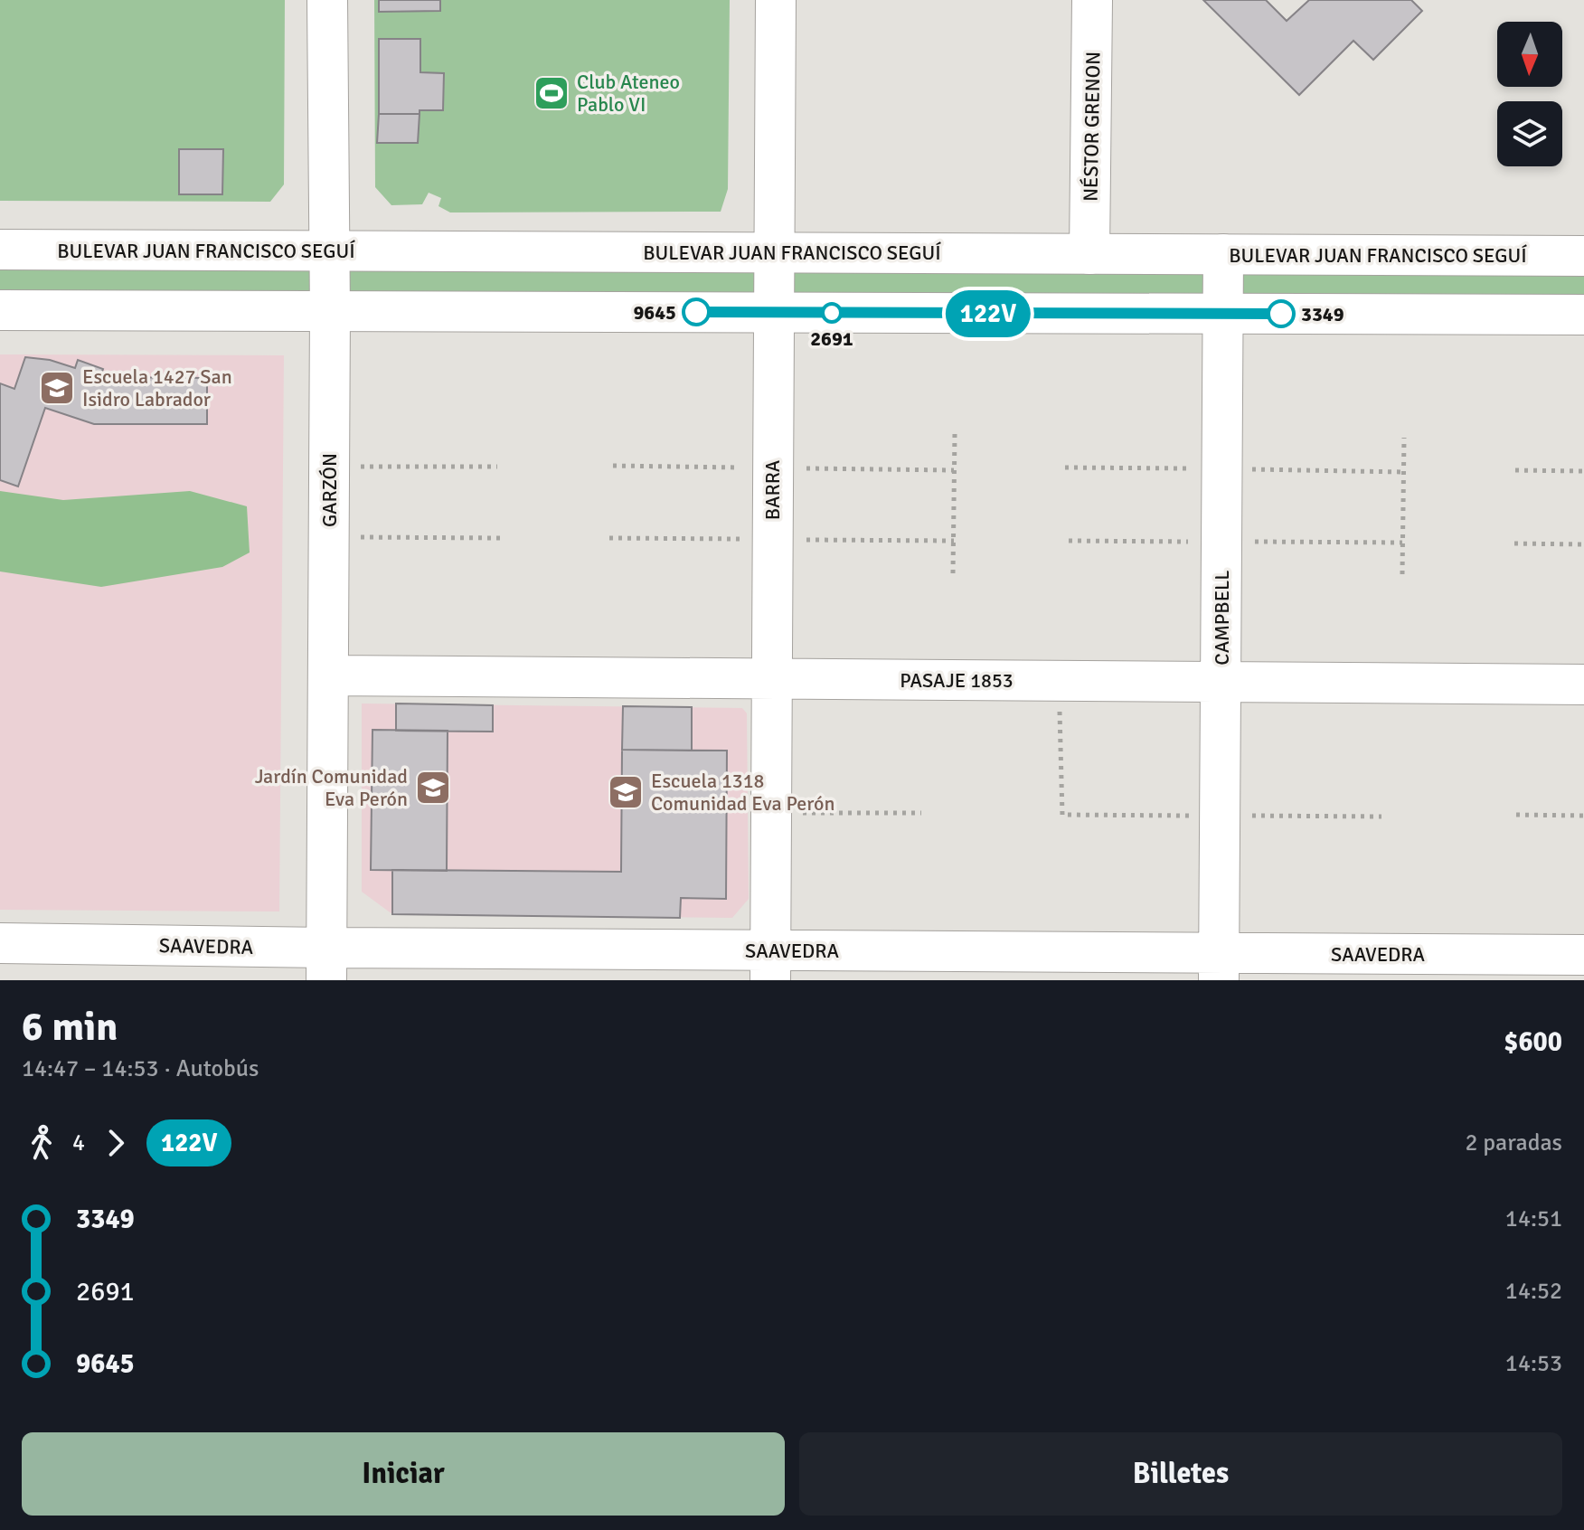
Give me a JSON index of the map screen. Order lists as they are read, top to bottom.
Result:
{
  "streets": {
    "street": [
      "NÉSTOR GRENON",
      "BULEVAR JUAN FRANCISCO SEGUÍ",
      "GARZÓN",
      "BARRA",
      "CAMPBELL",
      "PASAJE 1853",
      "SAAVEDRA"
    ]
  },
  "crossings": [
    ["NÉSTOR GRENON", "BULEVAR JUAN FRANCISCO SEGUÍ"],
    ["BULEVAR JUAN FRANCISCO SEGUÍ", "GARZÓN"],
    ["BULEVAR JUAN FRANCISCO SEGUÍ", "BARRA"],
    ["BULEVAR JUAN FRANCISCO SEGUÍ", "CAMPBELL"],
    ["GARZÓN", "PASAJE 1853"],
    ["GARZÓN", "SAAVEDRA"],
    ["BARRA", "PASAJE 1853"],
    ["BARRA", "SAAVEDRA"],
    ["CAMPBELL", "PASAJE 1853"],
    ["CAMPBELL", "SAAVEDRA"]
  ],
  "places": {
    "sports": ["Club Ateneo Pablo VI"],
    "other": ["9645", "2691", "3349"],
    "school or university": ["Escuela 1427 San Isidro Labrador", "Jardín Comunidad Eva Perón", "Escuela 1318 Comunidad Eva Perón"]
  },
  "lines": ["bus line 122V"],
  "north": "bottom",
  "page": {
    "on_map": "122V",
    "heading": ["6 min", "14:47 – 14:53 · Autobús", "$600"],
    "legs": ["4", "122V", "2 paradas"],
    "list": [
      {
        "name": "3349",
        "value": "14:51"
      },
      {
        "name": "2691",
        "value": "14:52"
      },
      {
        "name": "9645",
        "value": "14:53"
      }
    ],
    "buttons": ["Iniciar", "Billetes"]
  }
}
